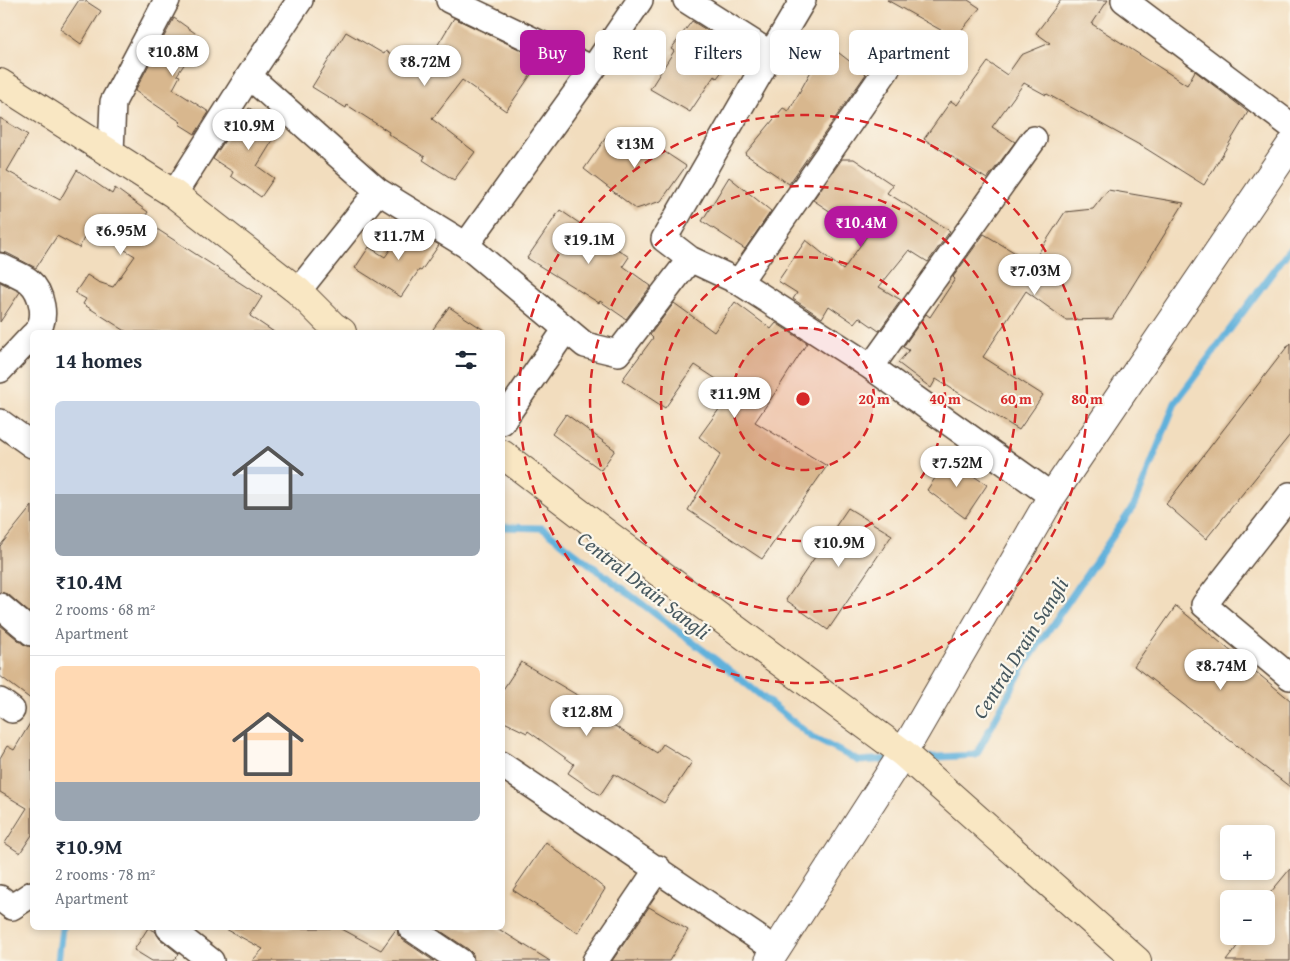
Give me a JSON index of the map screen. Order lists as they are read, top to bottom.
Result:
{
  "water": ["Central Drain Sangli"],
  "page": {
    "chip": [
      "Buy",
      "Rent",
      "Filters",
      "New",
      "Apartment"
    ],
    "price": [
      "₹10.8M",
      "₹8.72M",
      "₹10.9M",
      "₹13M",
      "₹10.4M",
      "₹6.95M",
      "₹11.7M",
      "₹19.1M",
      "₹7.03M",
      "₹11.9M",
      "₹7.52M",
      "₹10.9M",
      "₹8.74M",
      "₹12.8M"
    ],
    "heading": "14 homes",
    "list": [
      {
        "name": "₹10.4M",
        "note": "2 rooms · 68 m² · Apartment"
      },
      {
        "name": "₹10.9M",
        "note": "2 rooms · 78 m² · Apartment"
      }
    ],
    "map_buttons": ["+", "−"]
  },
  "rings": [
    "20 m",
    "40 m",
    "60 m",
    "80 m"
  ]
}
